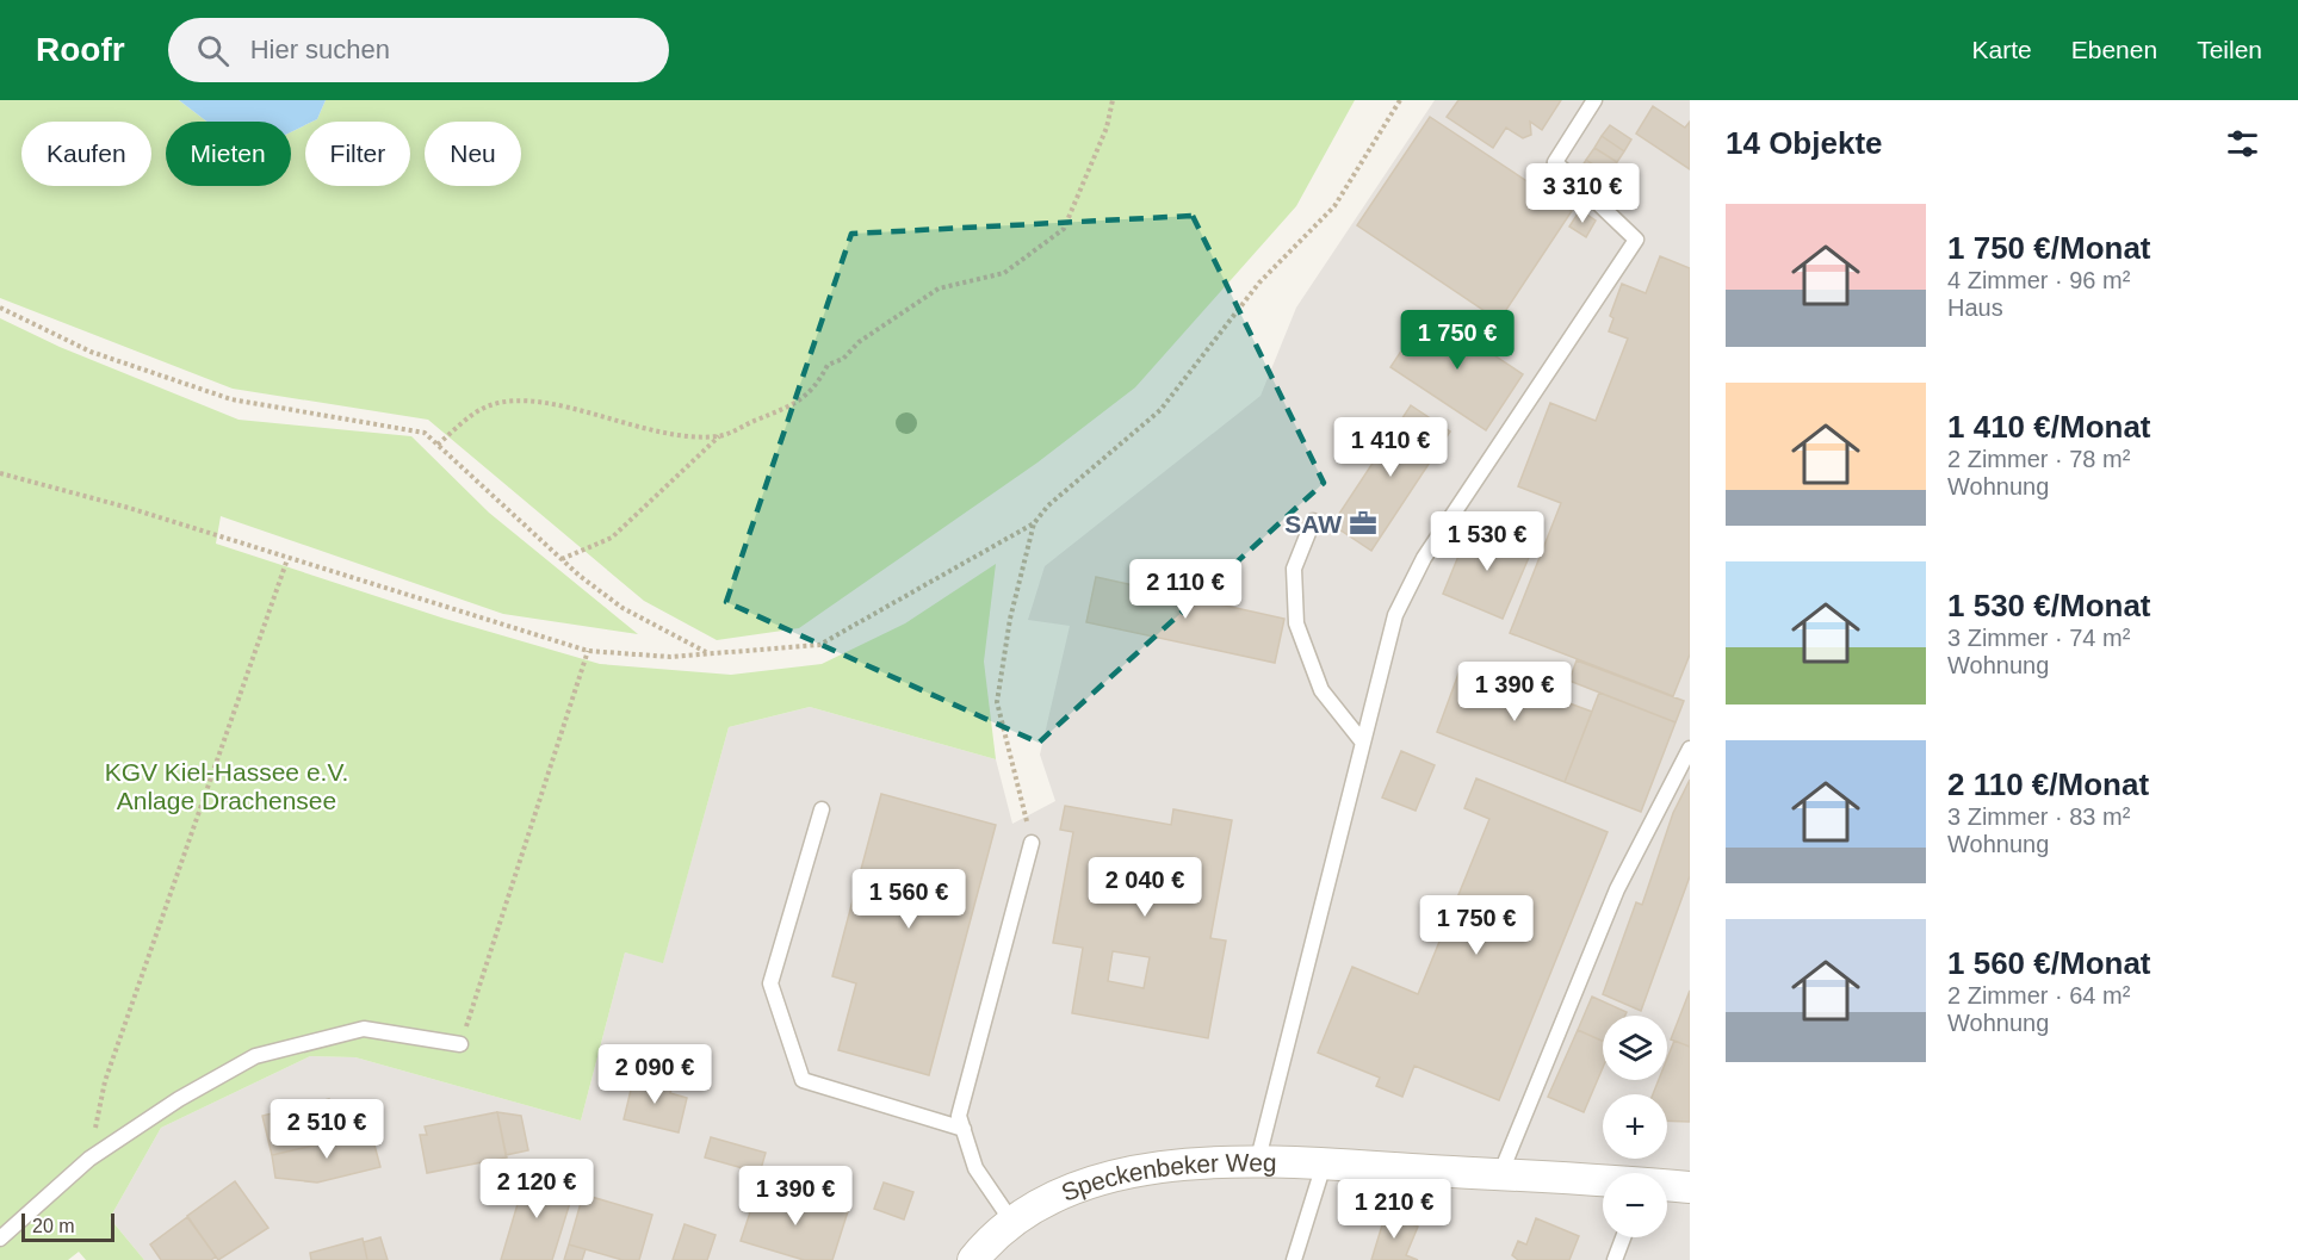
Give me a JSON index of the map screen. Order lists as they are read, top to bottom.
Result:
{
  "streets": {
    "street": ["Speckenbeker Weg"]
  },
  "parks": ["KGV Kiel-Hassee e.V. Anlage Drachensee"],
  "places": {
    "office": ["SAW"]
  },
  "scale_bar": "20 m",
  "page": {
    "header": "Roofr",
    "search": "Hier suchen",
    "nav": ["Karte", "Ebenen", "Teilen"],
    "heading": "14 Objekte",
    "chip": [
      "Kaufen",
      "Mieten",
      "Filter",
      "Neu"
    ],
    "price": [
      "3 310 €",
      "1 750 €",
      "1 410 €",
      "1 530 €",
      "2 110 €",
      "1 390 €",
      "2 040 €",
      "1 560 €",
      "1 750 €",
      "2 090 €",
      "2 510 €",
      "2 120 €",
      "1 390 €",
      "1 210 €"
    ],
    "list": [
      {
        "name": "1 750 €/Monat",
        "note": "4 Zimmer · 96 m² · Haus"
      },
      {
        "name": "1 410 €/Monat",
        "note": "2 Zimmer · 78 m² · Wohnung"
      },
      {
        "name": "1 530 €/Monat",
        "note": "3 Zimmer · 74 m² · Wohnung"
      },
      {
        "name": "2 110 €/Monat",
        "note": "3 Zimmer · 83 m² · Wohnung"
      },
      {
        "name": "1 560 €/Monat",
        "note": "2 Zimmer · 64 m² · Wohnung"
      }
    ],
    "map_buttons": ["+", "−"],
    "scale": "20 m"
  }
}
